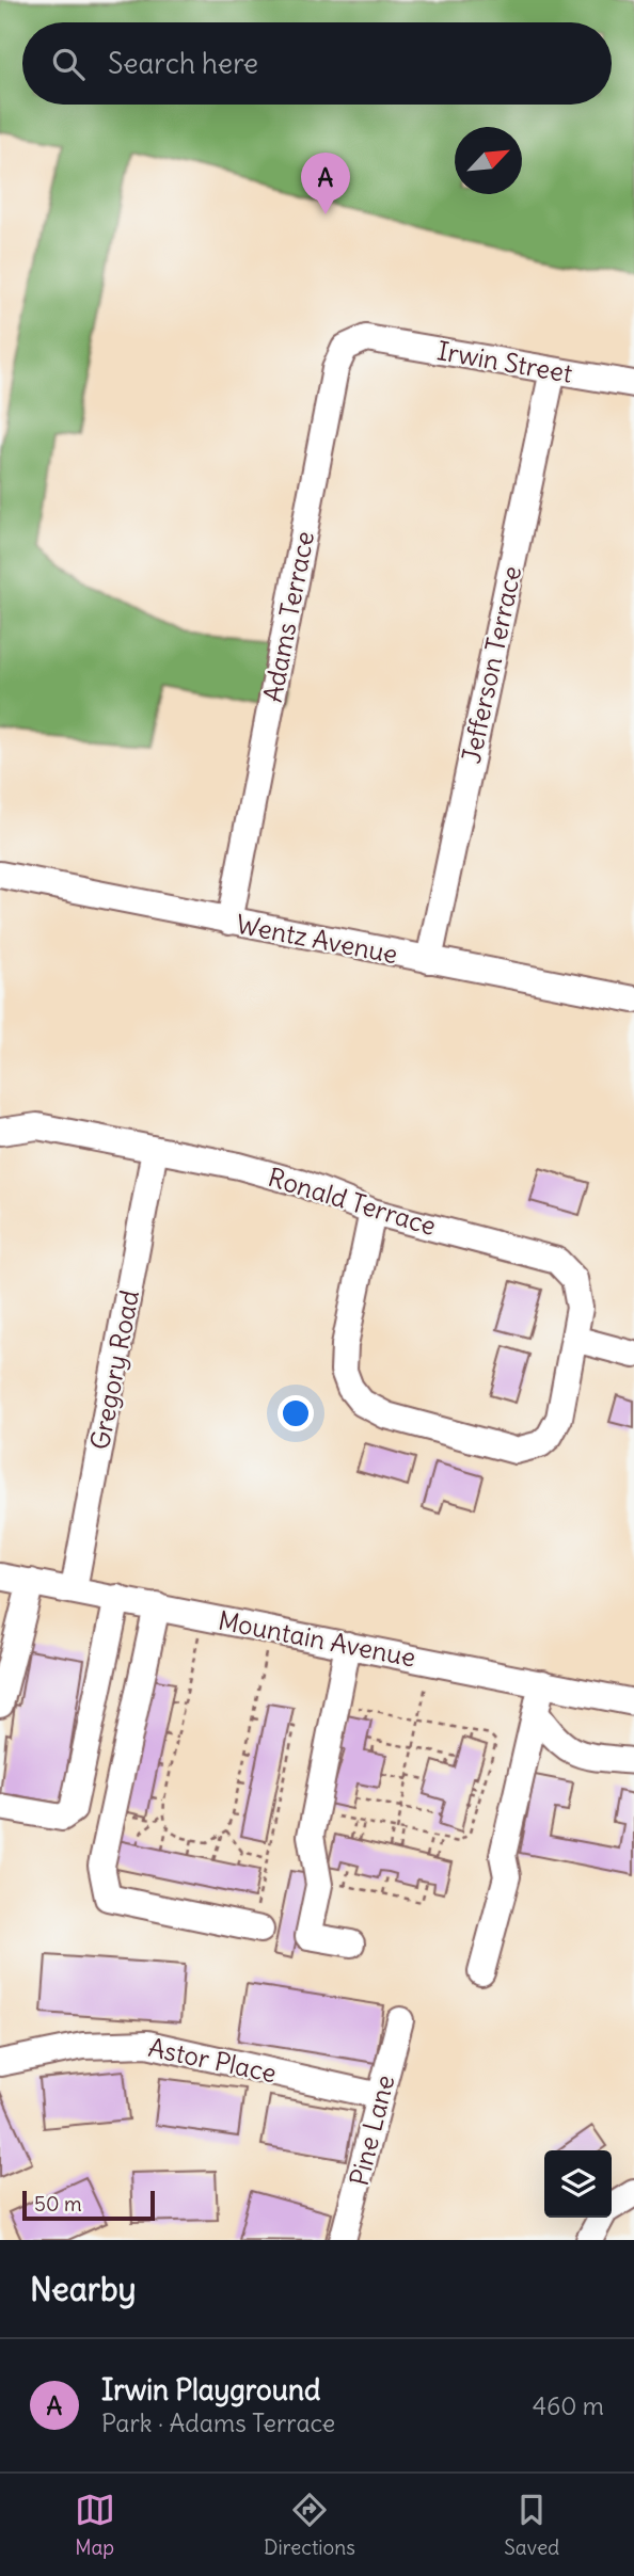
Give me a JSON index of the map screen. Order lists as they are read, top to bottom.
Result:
{
  "streets": {
    "street": [
      "Irwin Street",
      "Adams Terrace",
      "Jefferson Terrace",
      "Wentz Avenue",
      "Ronald Terrace",
      "Gregory Road",
      "Mountain Avenue",
      "Astor Place",
      "Pine Lane"
    ]
  },
  "crossings": [
    ["Irwin Street", "Adams Terrace"],
    ["Irwin Street", "Jefferson Terrace"],
    ["Adams Terrace", "Wentz Avenue"],
    ["Jefferson Terrace", "Wentz Avenue"],
    ["Ronald Terrace", "Gregory Road"],
    ["Gregory Road", "Mountain Avenue"],
    ["Astor Place", "Pine Lane"]
  ],
  "scale_bar": "50 m",
  "north": "top right",
  "page": {
    "search": "Search here",
    "pins": "A",
    "scale": "50 m",
    "heading": "Nearby",
    "list": [
      {
        "mark": "A",
        "name": "Irwin Playground",
        "note": "Park · Adams Terrace",
        "value": "460 m"
      }
    ],
    "nav": ["Map", "Directions", "Saved"]
  }
}
